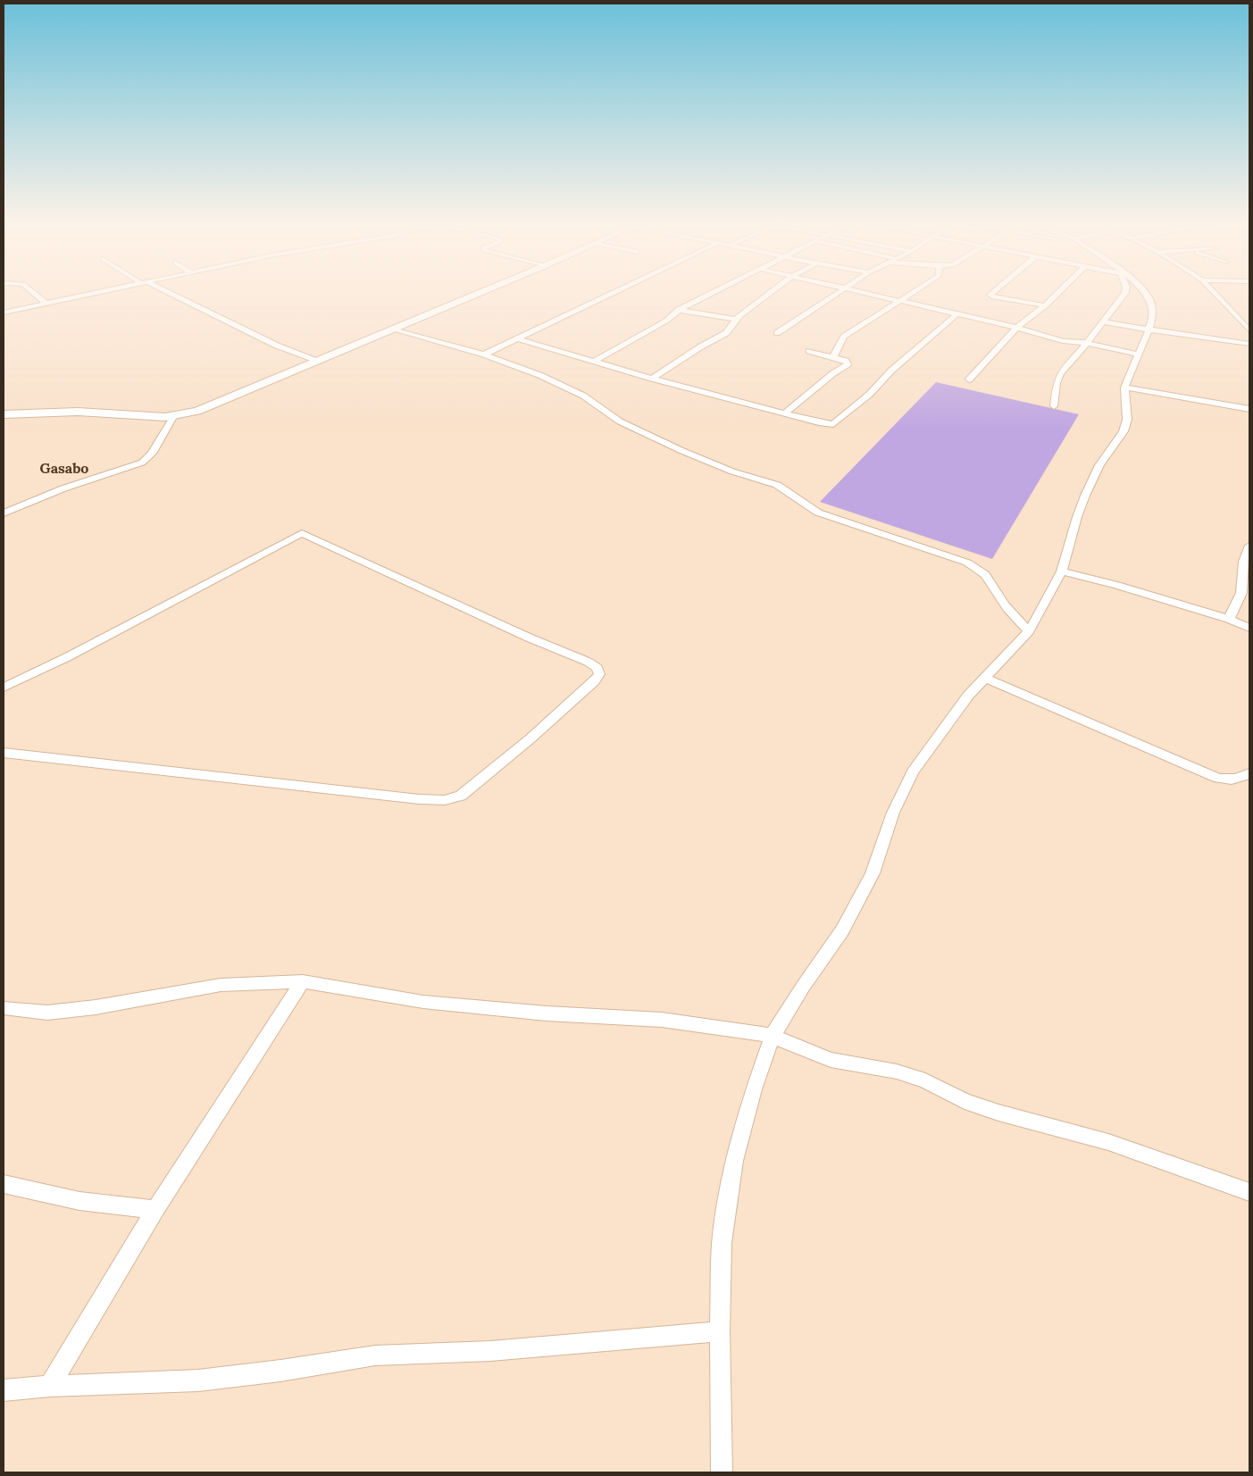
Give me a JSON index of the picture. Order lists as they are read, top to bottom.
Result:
{
  "districts": ["Gasabo"]
}
